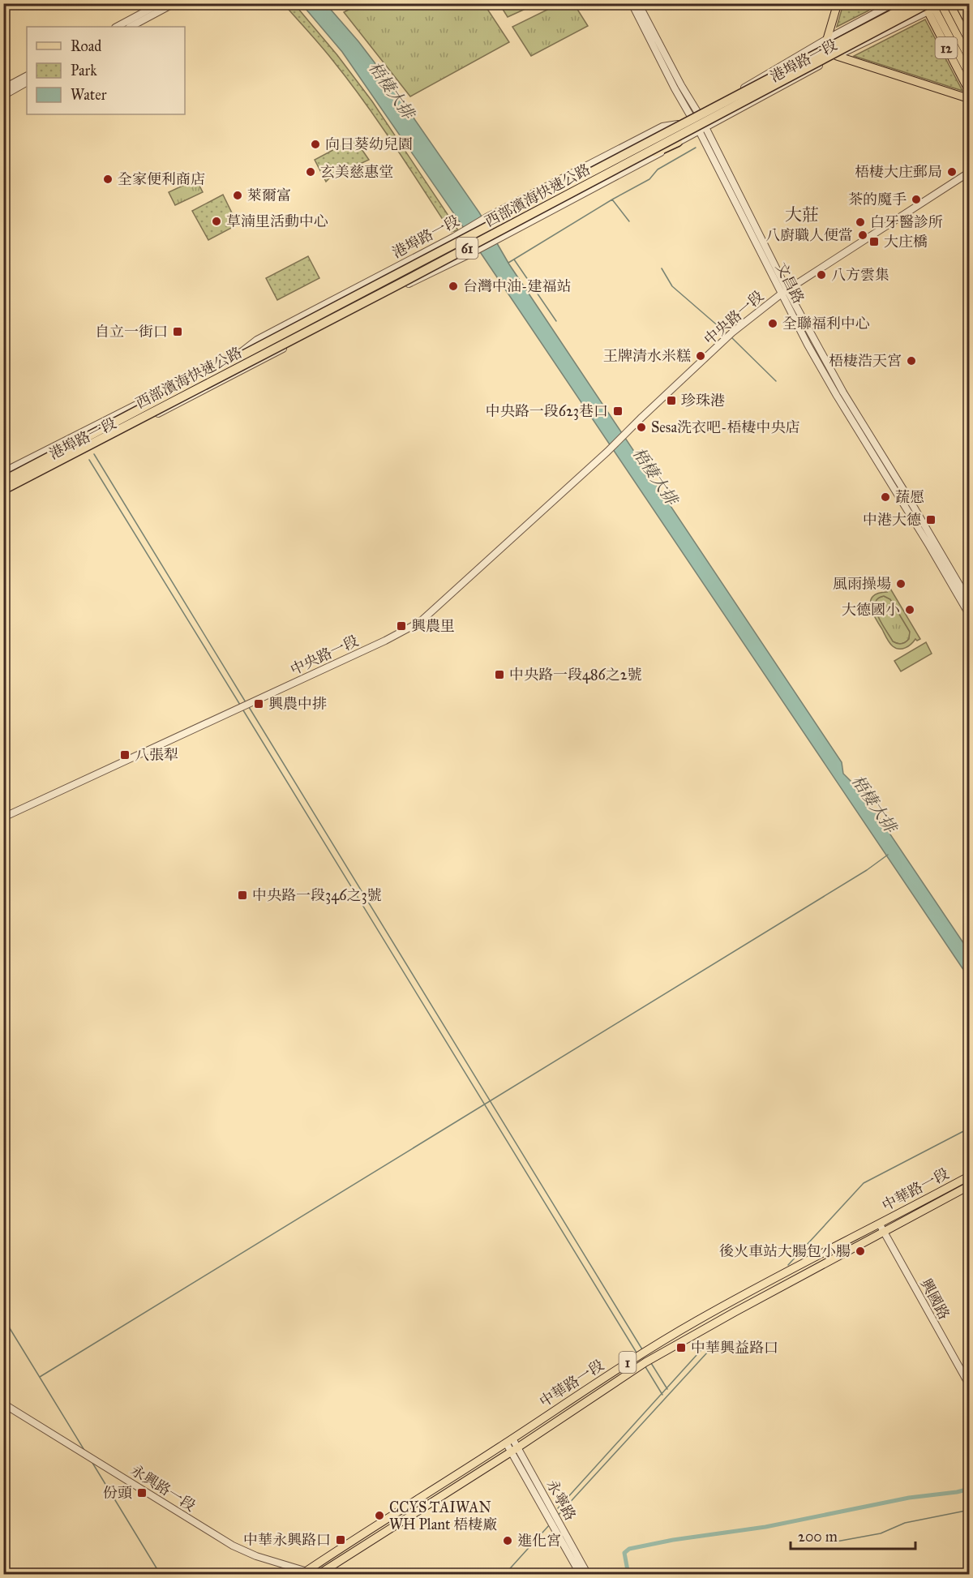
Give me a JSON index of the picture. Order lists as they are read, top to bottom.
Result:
{
  "streets": {
    "highway": ["西部濱海快速公路", "61"],
    "main road": ["12", "中華路一段", "1"],
    "street": [
      "港埠路一段",
      "文昌路",
      "中央路一段",
      "興國路",
      "永興路一段",
      "永寧路"
    ]
  },
  "crossings": [
    ["12", "港埠路一段"],
    ["12", "西部濱海快速公路"],
    ["港埠路一段", "西部濱海快速公路"],
    ["港埠路一段", "文昌路"],
    ["文昌路", "中央路一段"],
    ["中華路一段", "興國路"],
    ["中華路一段", "永興路一段"],
    ["中華路一段", "永寧路"]
  ],
  "districts": ["大莊"],
  "water": ["梧棲大排"],
  "places": {
    "other": [
      "向日葵幼兒園",
      "玄美慈惠堂",
      "梧棲大庄郵局",
      "全家便利商店",
      "萊爾富",
      "茶的魔手",
      "草湳里活動中心",
      "白牙醫診所",
      "八廚職人便當",
      "八方雲集",
      "台灣中油-建福站",
      "全聯福利中心",
      "王牌清水米糕",
      "梧棲浩天宮",
      "Sesa洗衣吧-梧棲中央店",
      "蔬愿",
      "風雨操場",
      "大德國小",
      "後火車站大腸包小腸",
      "CCYS TAIWAN WH Plant 梧棲廠",
      "進化宮"
    ],
    "transit": [
      "大庄橋",
      "自立一街口",
      "珍珠港",
      "中央路一段623巷口",
      "中港大德",
      "興農里",
      "中央路一段486之2號",
      "興農中排",
      "八張犁",
      "中央路一段346之3號",
      "中華興益路口",
      "份頭",
      "中華永興路口"
    ]
  },
  "legend": ["Road", "Park", "Water"],
  "scale_bar": "200 m"
}
